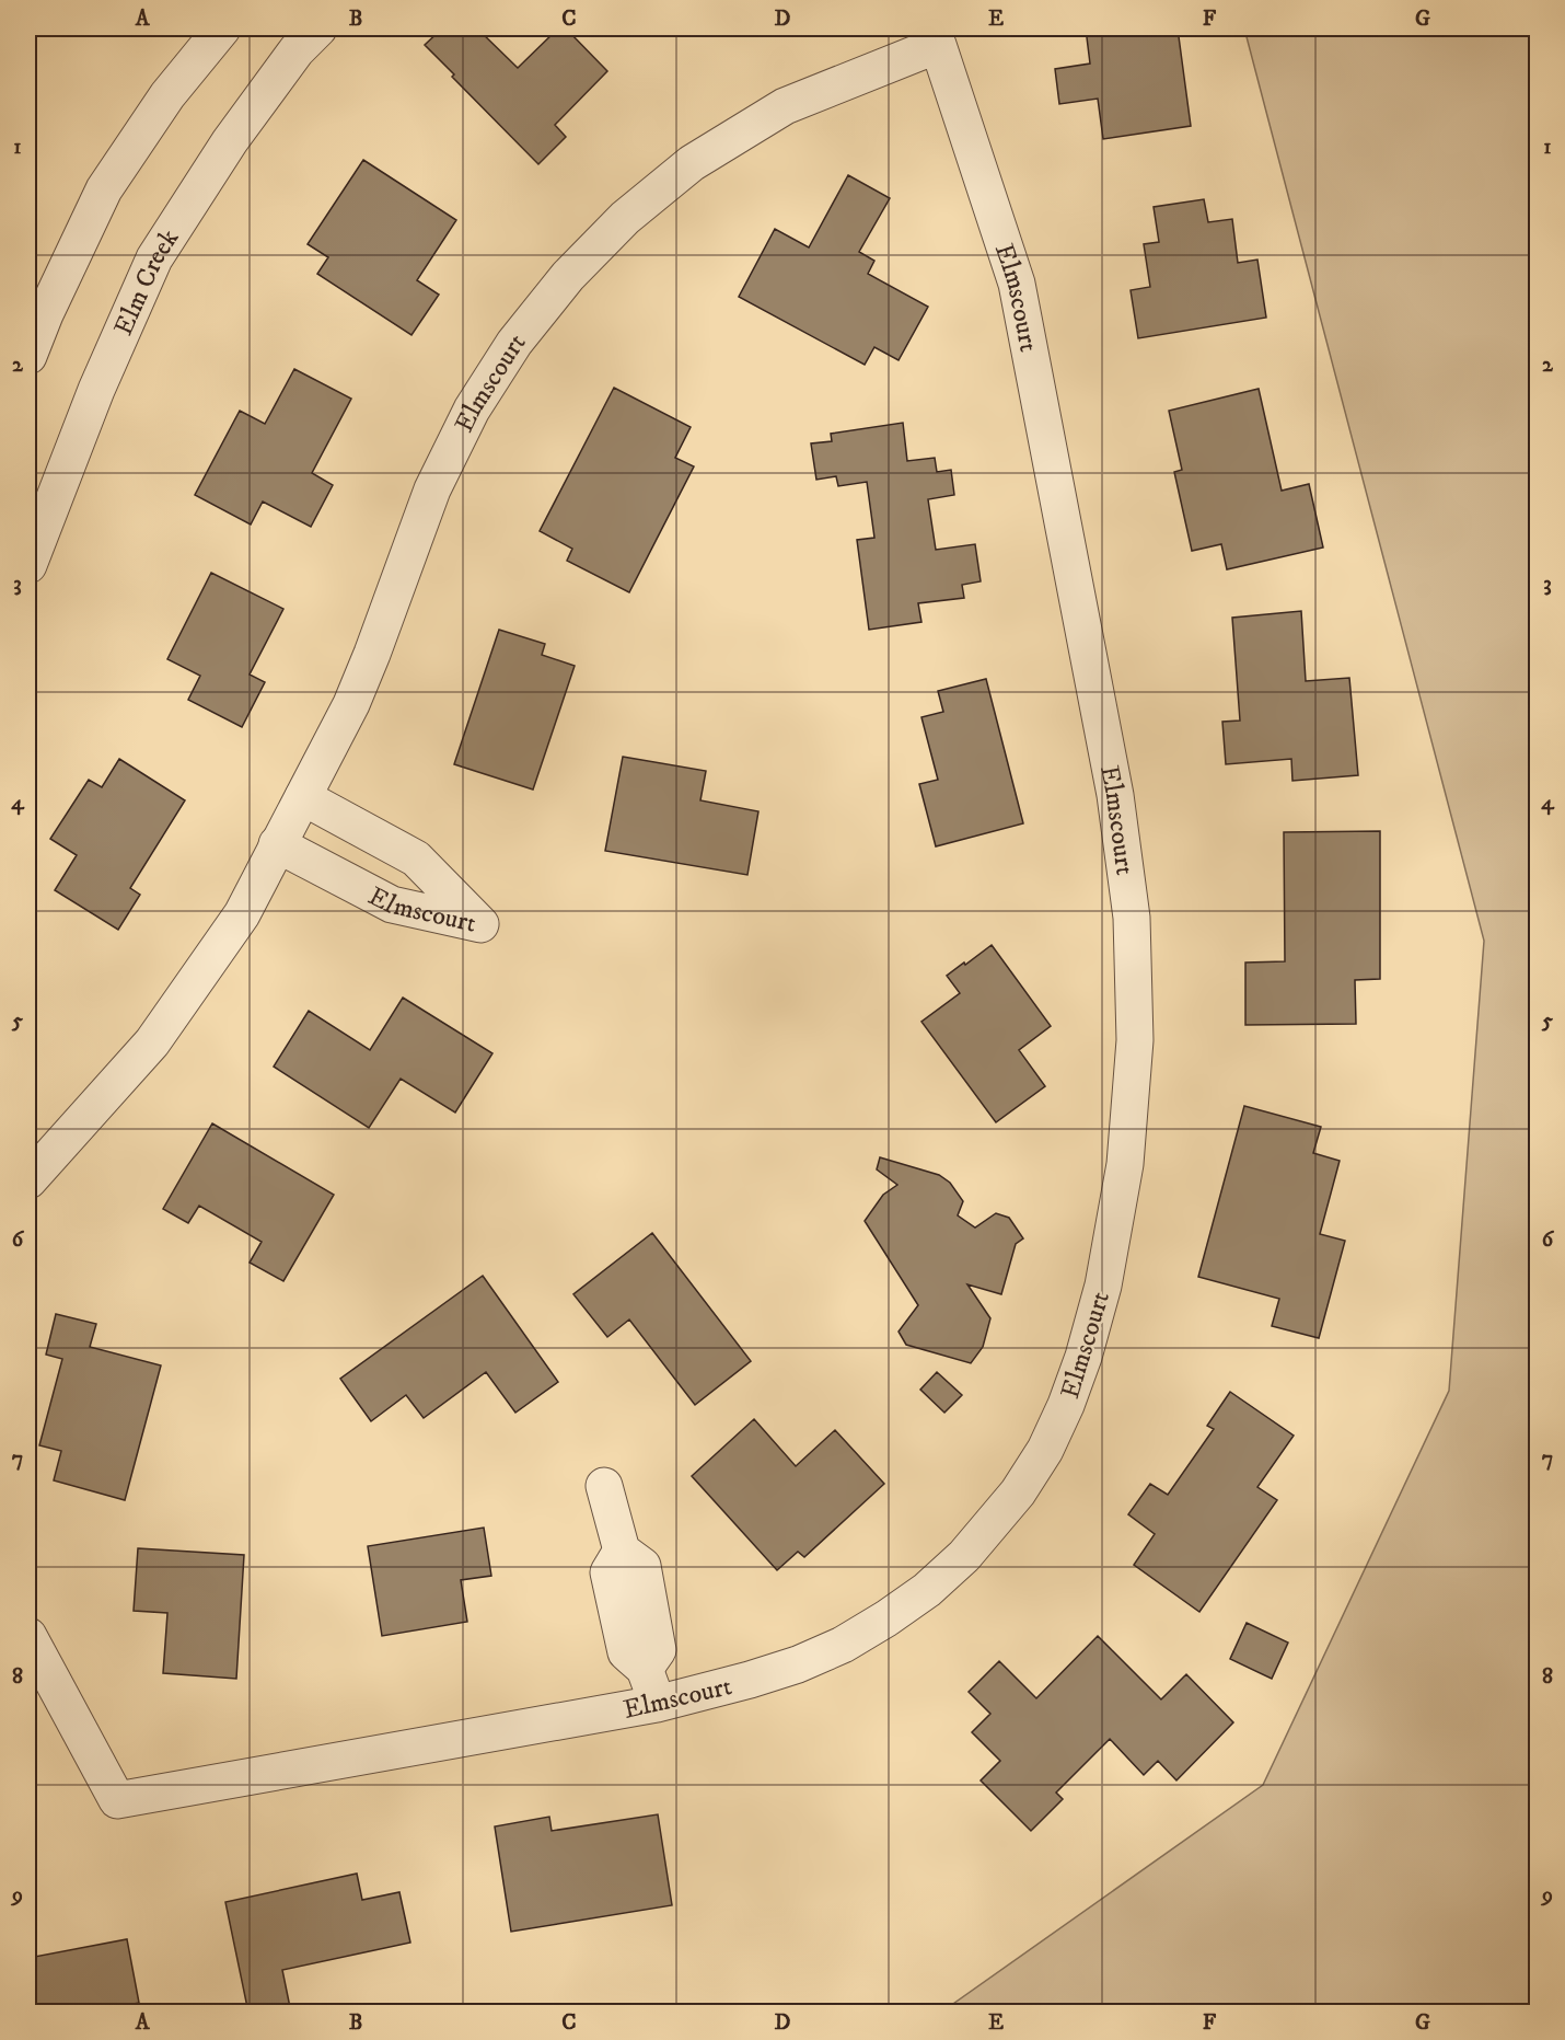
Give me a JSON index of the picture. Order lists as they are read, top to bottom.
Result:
{
  "streets": {
    "street": ["Elm Creek", "Elmscourt"]
  },
  "grid": {
    "columns": [
      "A",
      "B",
      "C",
      "D",
      "E",
      "F",
      "G"
    ],
    "rows": [
      "1",
      "2",
      "3",
      "4",
      "5",
      "6",
      "7",
      "8",
      "9"
    ]
  }
}
